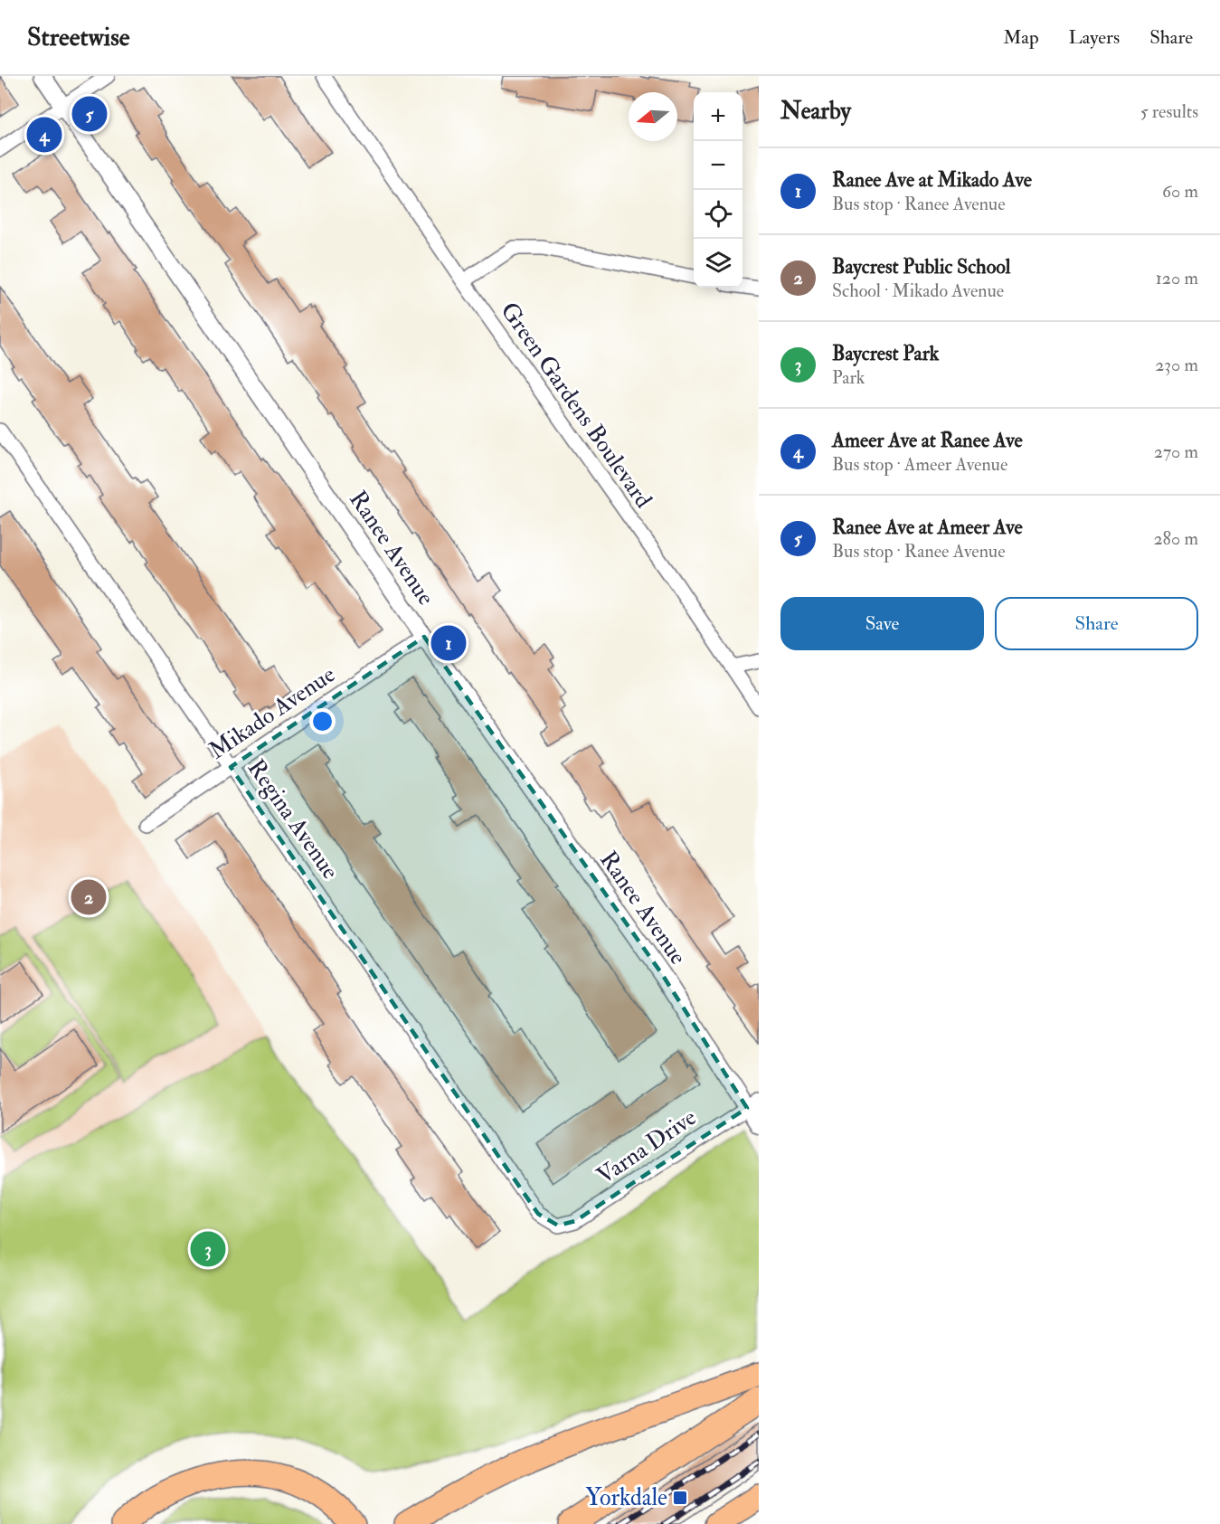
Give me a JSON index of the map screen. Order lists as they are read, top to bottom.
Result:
{
  "streets": {
    "street": [
      "Green Gardens Boulevard",
      "Ranee Avenue",
      "Mikado Avenue",
      "Regina Avenue",
      "Varna Drive"
    ]
  },
  "crossings": [
    ["Ranee Avenue", "Mikado Avenue"],
    ["Ranee Avenue", "Varna Drive"],
    ["Mikado Avenue", "Regina Avenue"],
    ["Regina Avenue", "Varna Drive"]
  ],
  "places": {
    "transit": ["Yorkdale"]
  },
  "north": "left",
  "page": {
    "header": "Streetwise",
    "nav": ["Map", "Layers", "Share"],
    "heading": ["Nearby", "5 results"],
    "map_buttons": ["+", "−"],
    "pins": [
      "5",
      "4",
      "1",
      "2",
      "3"
    ],
    "list": [
      {
        "mark": "1",
        "name": "Ranee Ave at Mikado Ave",
        "note": "Bus stop · Ranee Avenue",
        "value": "60 m"
      },
      {
        "mark": "2",
        "name": "Baycrest Public School",
        "note": "School · Mikado Avenue",
        "value": "120 m"
      },
      {
        "mark": "3",
        "name": "Baycrest Park",
        "note": "Park",
        "value": "230 m"
      },
      {
        "mark": "4",
        "name": "Ameer Ave at Ranee Ave",
        "note": "Bus stop · Ameer Avenue",
        "value": "270 m"
      },
      {
        "mark": "5",
        "name": "Ranee Ave at Ameer Ave",
        "note": "Bus stop · Ranee Avenue",
        "value": "280 m"
      }
    ],
    "buttons": ["Save", "Share"]
  }
}
